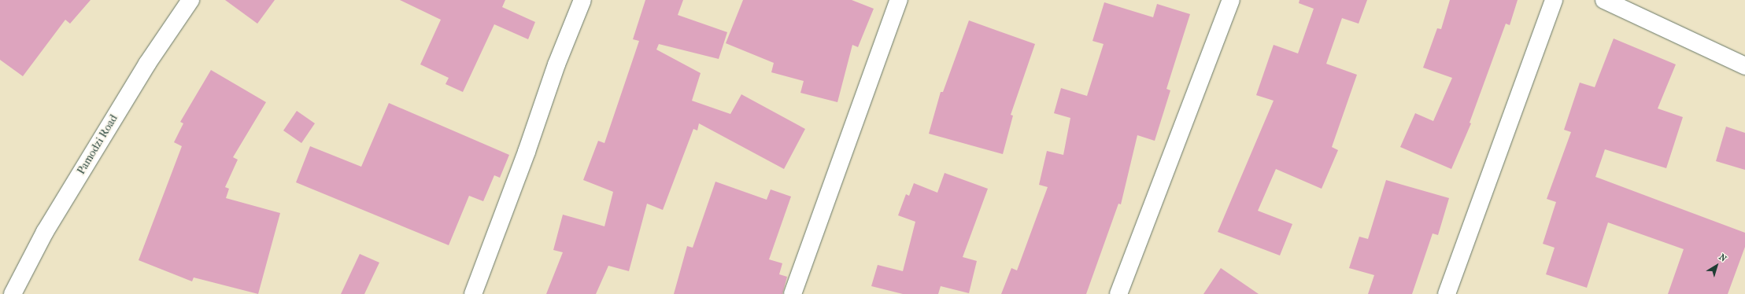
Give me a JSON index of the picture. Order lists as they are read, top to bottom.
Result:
{
  "streets": {
    "street": ["Pamodzi Road"]
  },
  "north": "top right"
}
